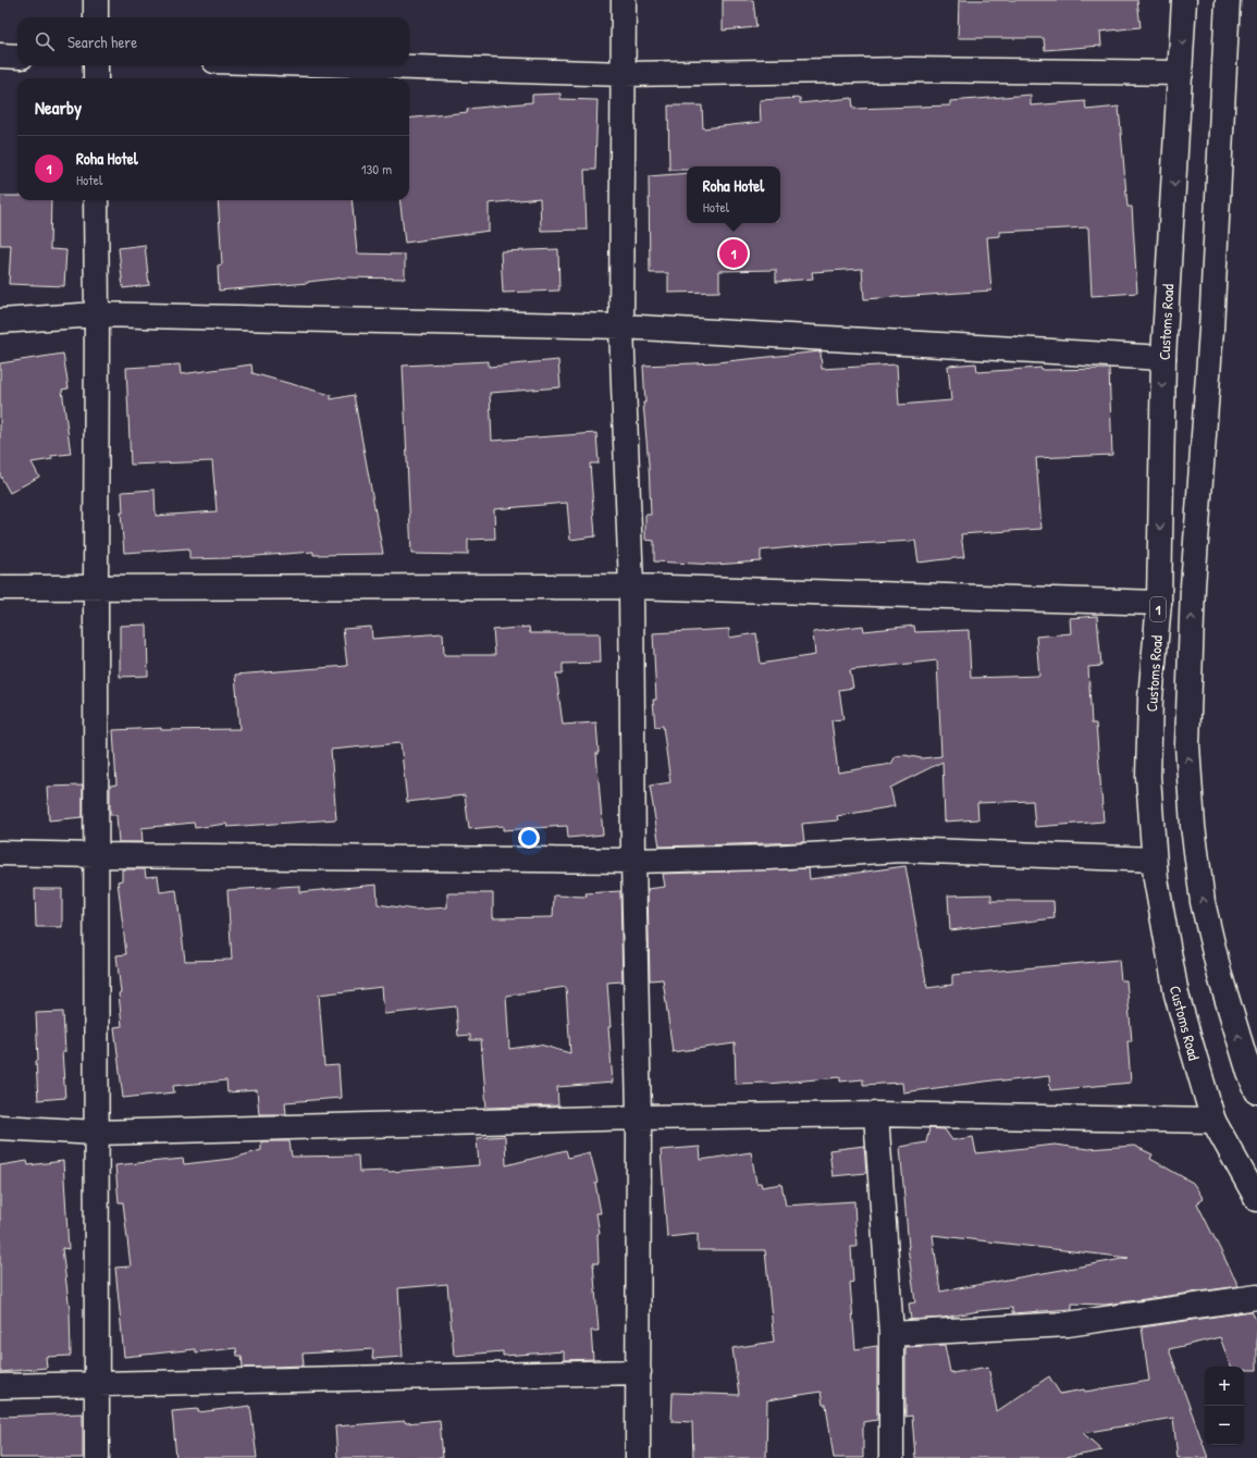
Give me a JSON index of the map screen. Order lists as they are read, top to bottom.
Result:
{
  "streets": {
    "street": ["Customs Road", "1"]
  },
  "page": {
    "search": "Search here",
    "heading": "Nearby",
    "list": [
      {
        "mark": "1",
        "name": "Roha Hotel",
        "note": "Hotel",
        "value": "130 m"
      }
    ],
    "popup": ["Roha Hotel", "Hotel"],
    "pins": "1",
    "map_buttons": ["+", "−"]
  }
}
